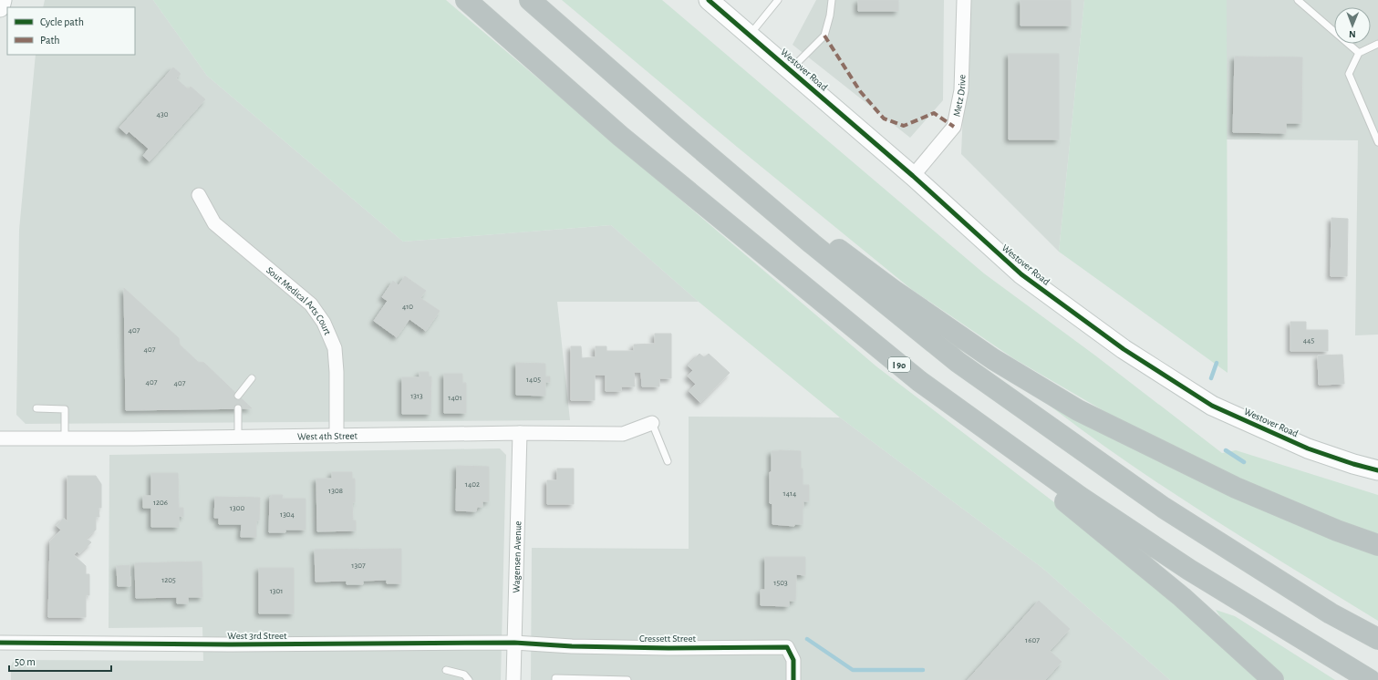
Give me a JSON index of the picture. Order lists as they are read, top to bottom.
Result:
{
  "streets": {
    "highway": ["I 90"],
    "street": [
      "Westover Road",
      "Metz Drive",
      "Sout Medical Arts Court",
      "West 4th Street",
      "Wagensen Avenue",
      "West 3rd Street",
      "Cressett Street"
    ]
  },
  "crossings": [
    ["Westover Road", "Metz Drive"],
    ["Sout Medical Arts Court", "West 4th Street"],
    ["West 4th Street", "Wagensen Avenue"],
    ["Wagensen Avenue", "West 3rd Street"],
    ["Wagensen Avenue", "Cressett Street"],
    ["West 3rd Street", "Cressett Street"]
  ],
  "house_numbers": [
    "430",
    "410",
    "407",
    "445",
    "407",
    "1405",
    "407",
    "407",
    "1313",
    "1401",
    "1402",
    "1308",
    "1414",
    "1206",
    "1300",
    "1304",
    "1307",
    "1205",
    "1503",
    "1301",
    "1607"
  ],
  "legend": ["Cycle path", "Path"],
  "scale_bar": "50 m",
  "north": "bottom"
}
